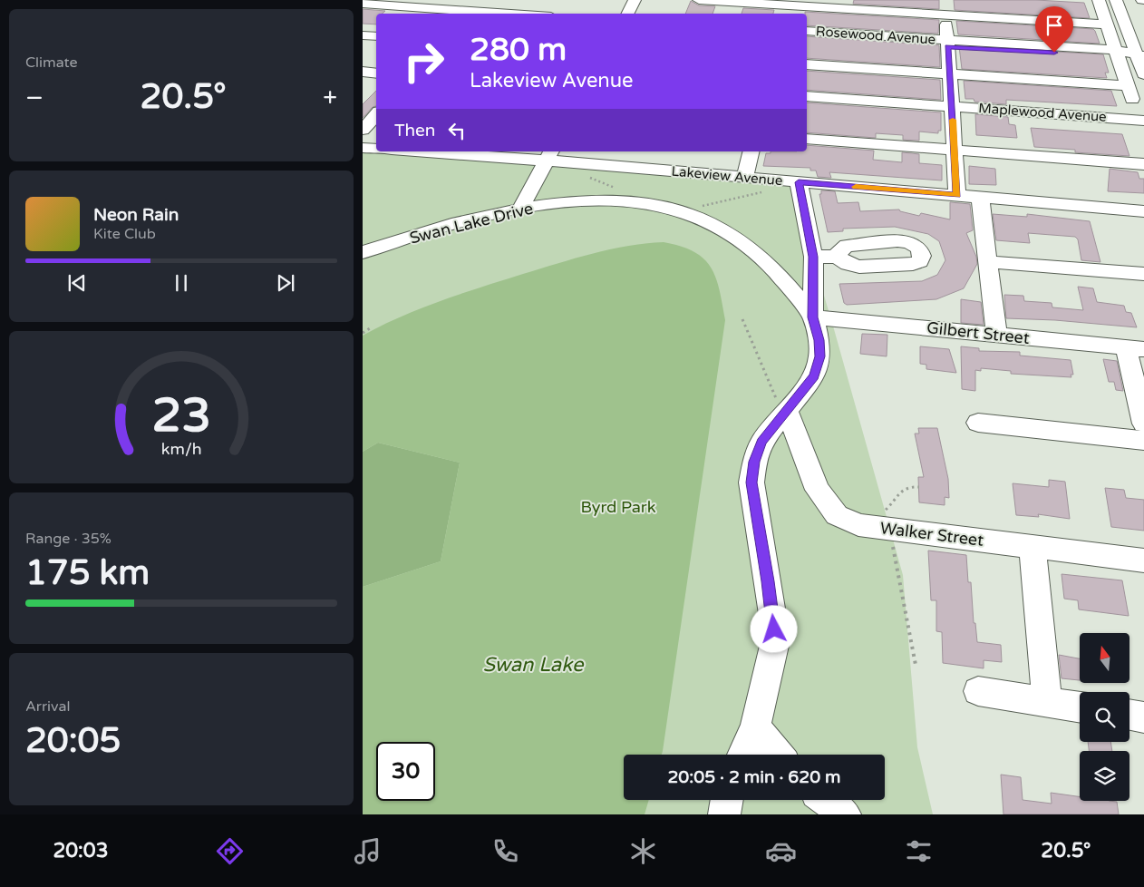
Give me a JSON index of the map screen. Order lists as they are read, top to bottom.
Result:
{
  "streets": {
    "street": [
      "Rosewood Avenue",
      "Maplewood Avenue",
      "Lakeview Avenue",
      "Swan Lake Drive",
      "Gilbert Street",
      "Walker Street"
    ]
  },
  "crossings": [
    ["Swan Lake Drive", "Gilbert Street"]
  ],
  "water": ["Swan Lake"],
  "parks": ["Byrd Park"],
  "north": "top",
  "page": {
    "tile": [
      "Climate",
      ["Range · 35%", "175 km"],
      ["Arrival", "20:05"]
    ],
    "turn": ["280 m", "Lakeview Avenue"],
    "heat": ["−", "20.5°", "+"],
    "then": "Then",
    "song": ["Neon Rain", "Kite Club"],
    "limit": "30",
    "trip": "20:05 · 2 min · 620 m",
    "tabs": ["20:03", "20.5°"],
    "gauge": ["23", "km/h"]
  }
}
